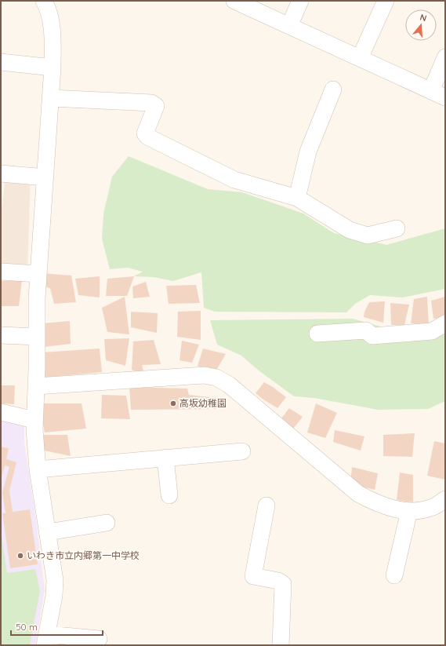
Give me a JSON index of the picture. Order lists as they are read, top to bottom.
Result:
{
  "places": ["高坂幼稚園", "いわき市立内郷第一中学校"],
  "scale_bar": "50 m",
  "north": "top"
}
